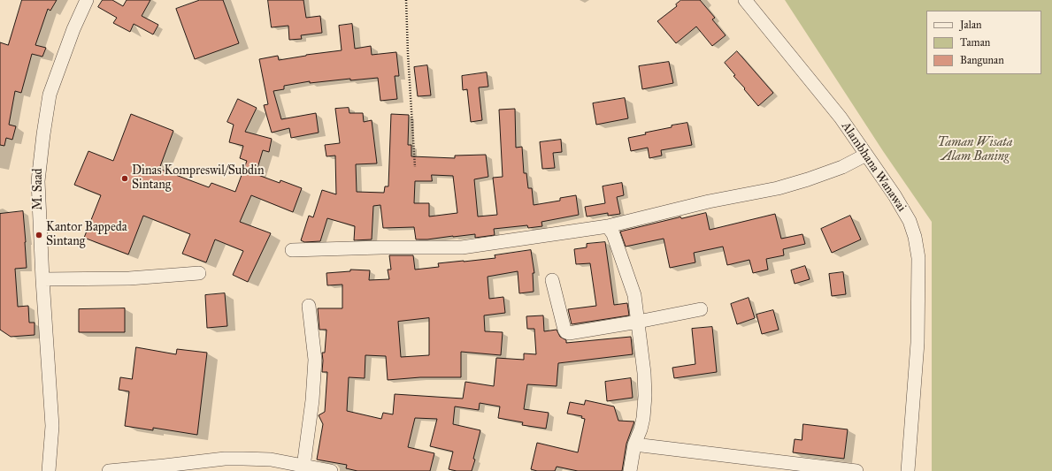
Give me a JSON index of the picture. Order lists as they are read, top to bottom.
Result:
{
  "streets": {
    "street": ["Alambhana Wanawai", "M. Saad"]
  },
  "parks": ["Taman Wisata Alam Baning"],
  "places": ["Dinas Kompreswil/Subdin Sintang", "Kantor Bappeda Sintang"],
  "legend": ["Jalan", "Taman", "Bangunan"]
}
